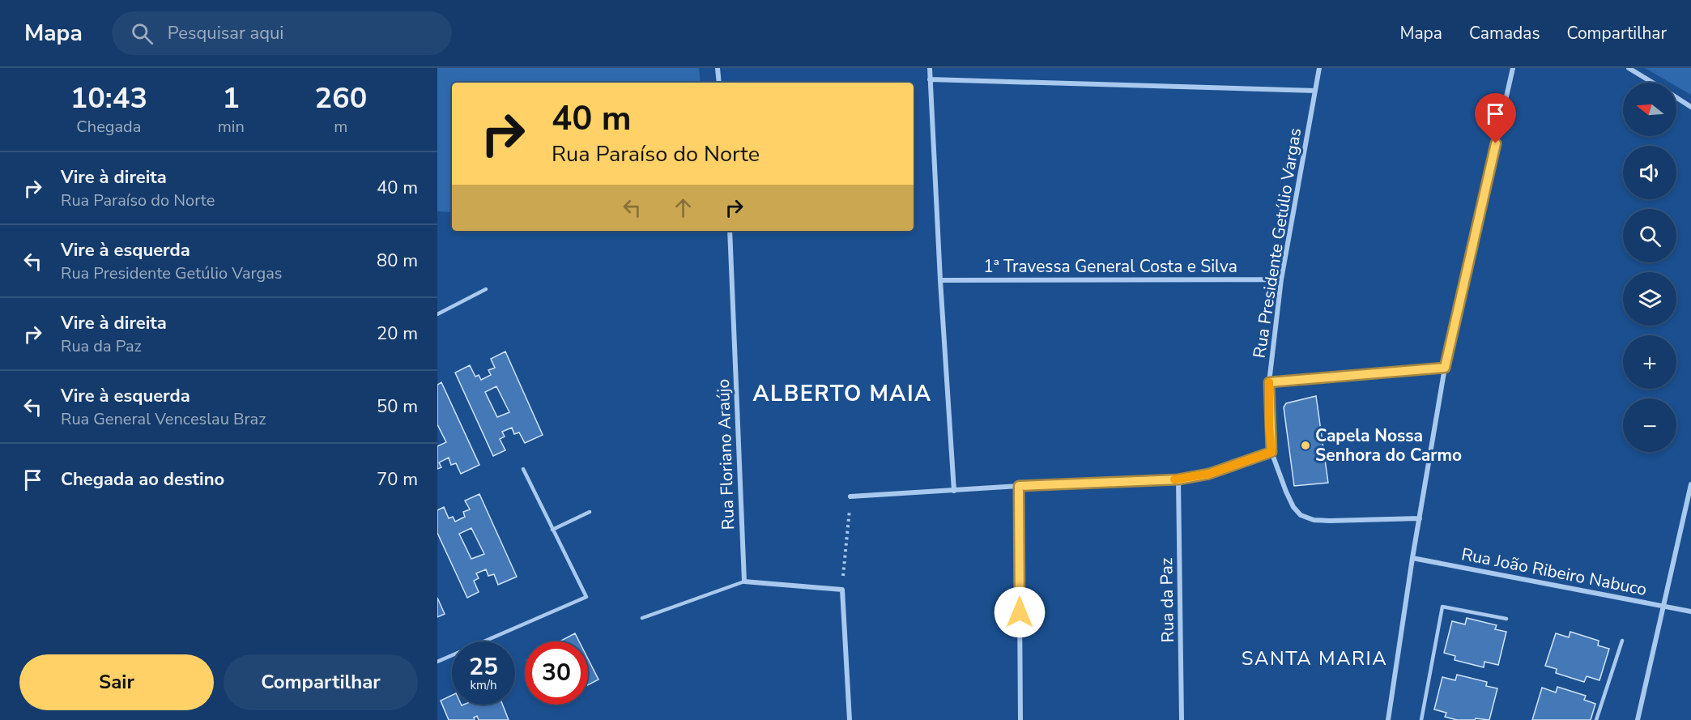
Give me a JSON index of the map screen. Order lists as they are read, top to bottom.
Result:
{
  "streets": {
    "street": [
      "Rua Presidente Getúlio Vargas",
      "1ª Travessa General Costa e Silva",
      "Rua Floriano Araújo",
      "Rua João Ribeiro Nabuco",
      "Rua da Paz"
    ]
  },
  "crossings": [
    ["Rua Presidente Getúlio Vargas", "1ª Travessa General Costa e Silva"]
  ],
  "districts": ["ALBERTO MAIA", "SANTA MARIA"],
  "places": ["Capela Nossa Senhora do Carmo"],
  "north": "left",
  "page": {
    "header": "Mapa",
    "search": "Pesquisar aqui",
    "nav": ["Mapa", "Camadas", "Compartilhar"],
    "eta": [
      "10:43",
      "Chegada",
      "1",
      "min",
      "260",
      "m"
    ],
    "map_buttons": ["+", "−"],
    "turn": ["40 m", "Rua Paraíso do Norte"],
    "list": [
      {
        "name": "Vire à direita",
        "note": "Rua Paraíso do Norte",
        "value": "40 m"
      },
      {
        "name": "Vire à esquerda",
        "note": "Rua Presidente Getúlio Vargas",
        "value": "80 m"
      },
      {
        "name": "Vire à direita",
        "note": "Rua da Paz",
        "value": "20 m"
      },
      {
        "name": "Vire à esquerda",
        "note": "Rua General Venceslau Braz",
        "value": "50 m"
      },
      {
        "name": "Chegada ao destino",
        "value": "70 m"
      }
    ],
    "speed": "25 km/h",
    "limit": "30",
    "buttons": ["Sair", "Compartilhar"]
  }
}
